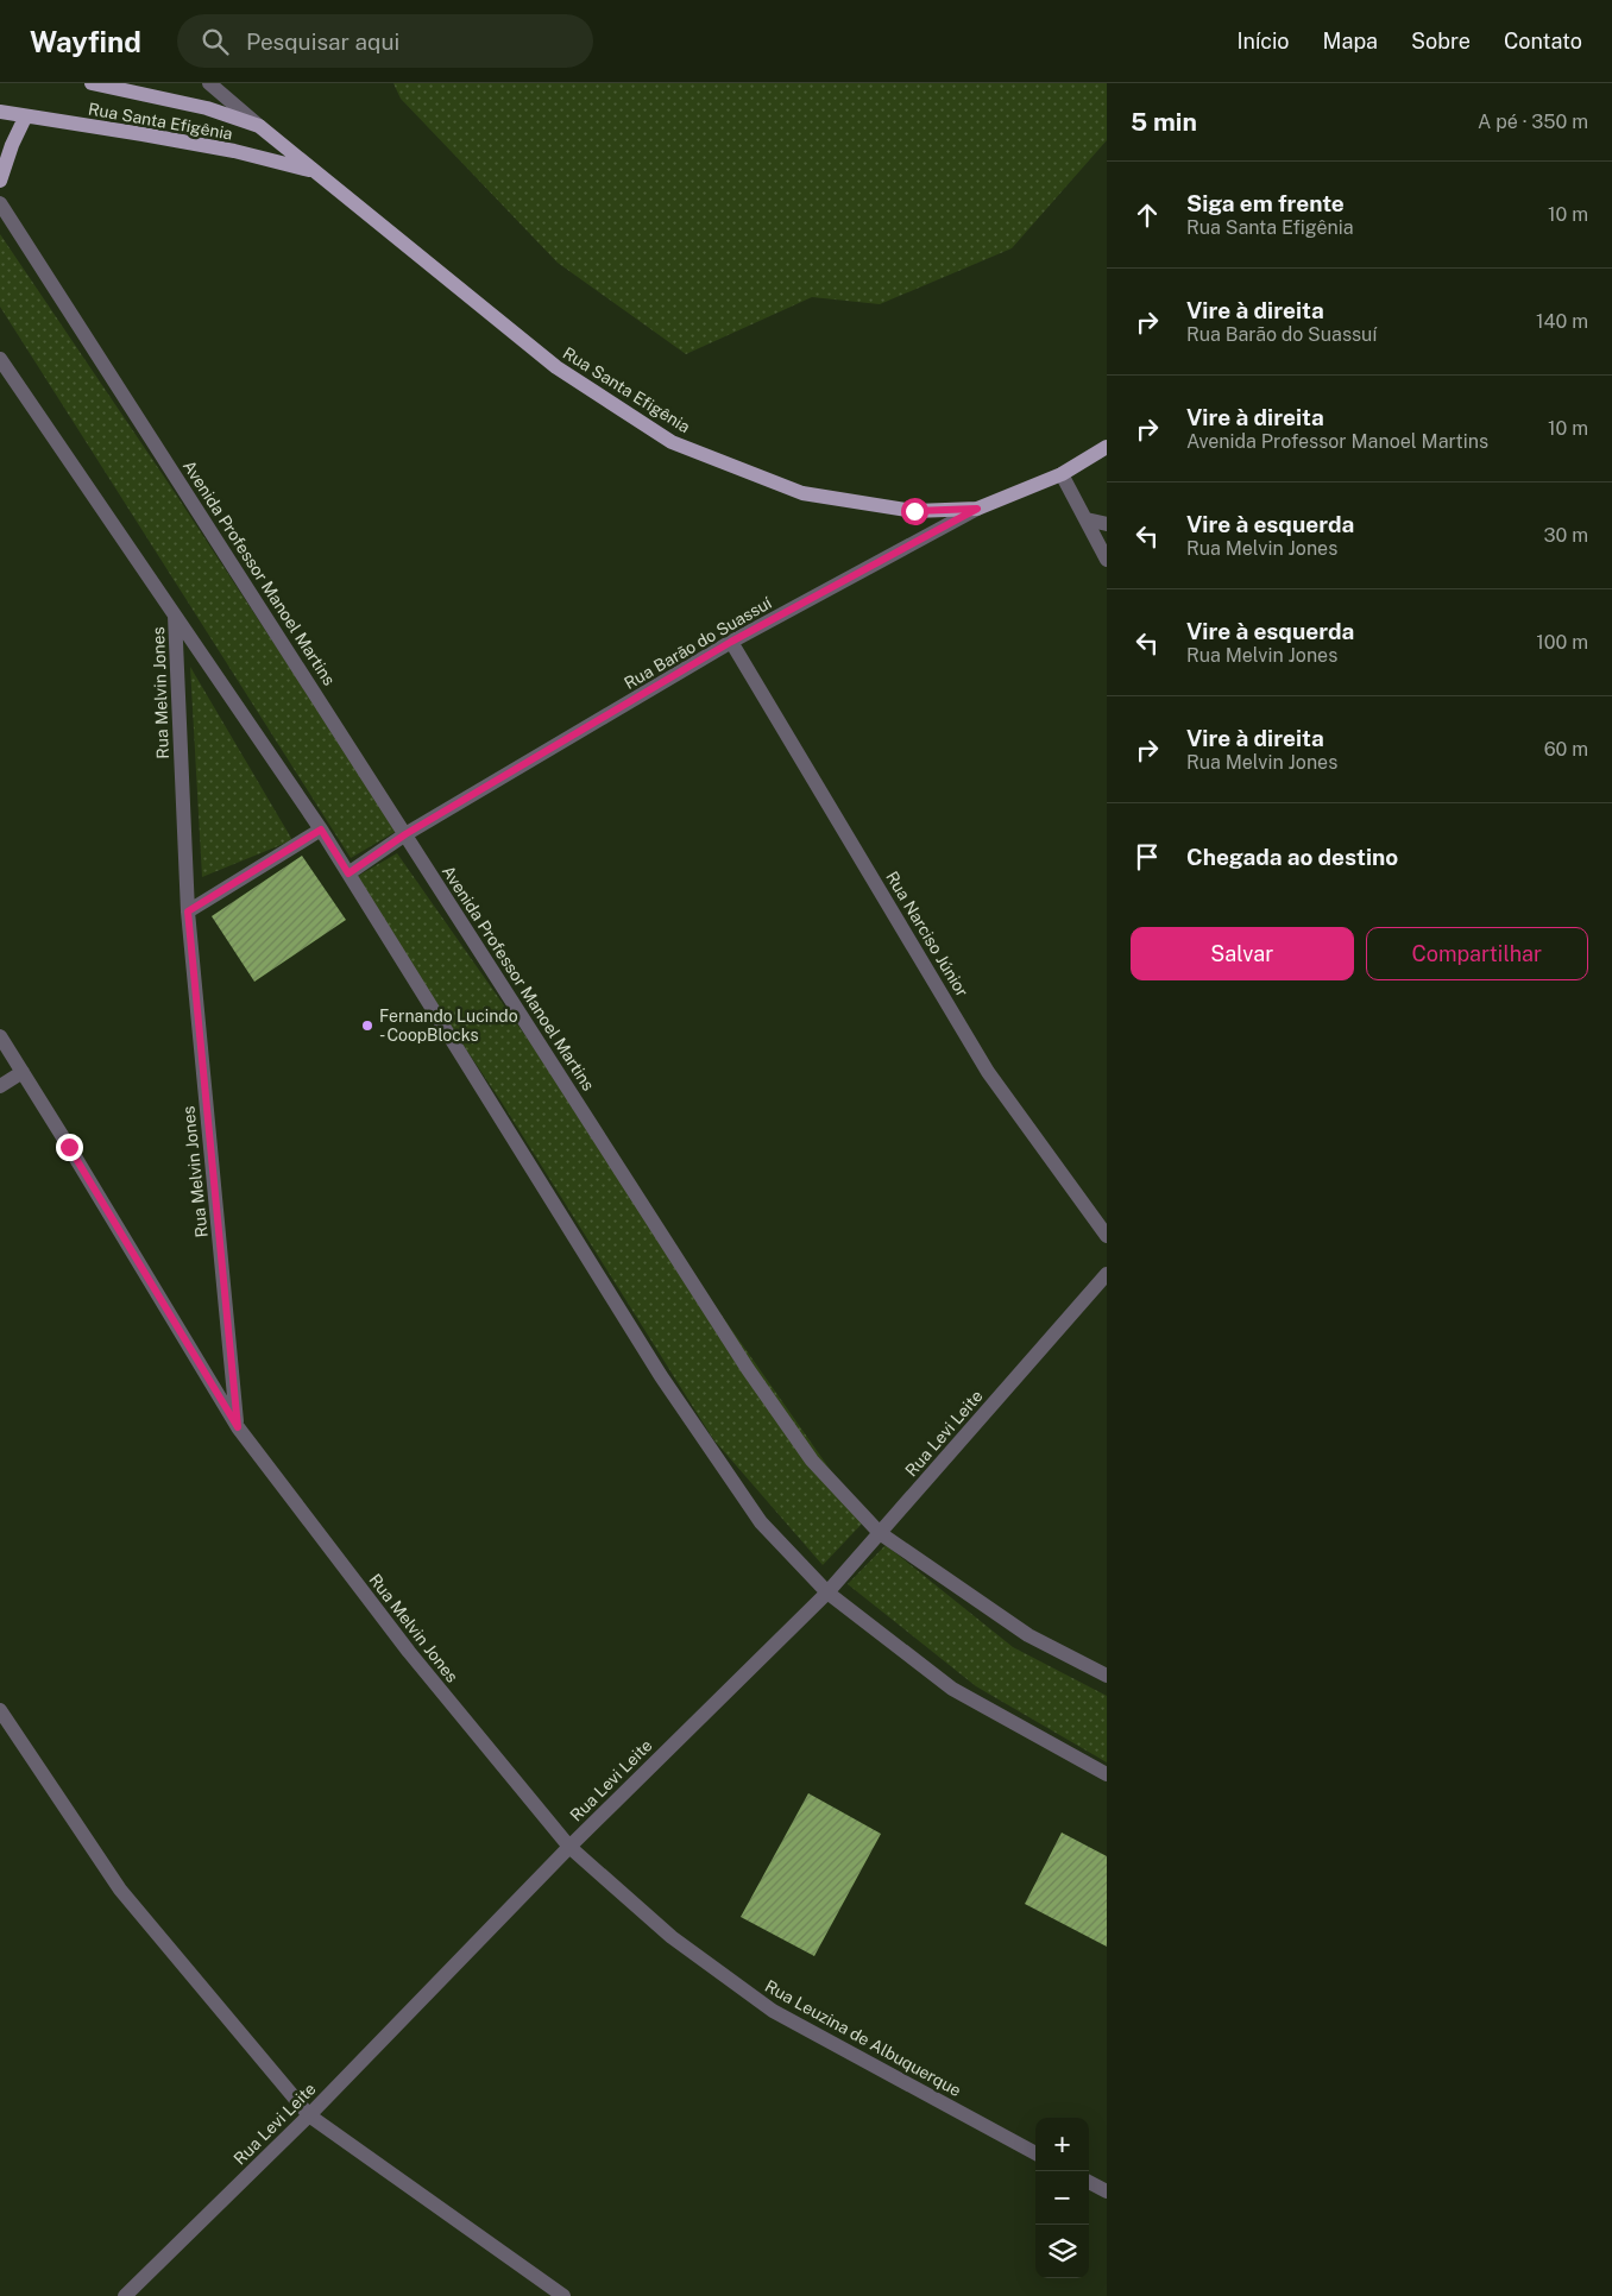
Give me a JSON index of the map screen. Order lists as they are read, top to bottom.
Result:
{
  "streets": {
    "main road": ["Rua Santa Efigênia", "Rua Barão do Suassuí"],
    "street": [
      "Avenida Professor Manoel Martins",
      "Rua Melvin Jones",
      "Rua Narciso Júnior",
      "Rua Levi Leite",
      "Rua Leuzina de Albuquerque"
    ]
  },
  "crossings": [
    ["Rua Santa Efigênia", "Rua Barão do Suassuí"],
    ["Avenida Professor Manoel Martins", "Rua Barão do Suassuí"],
    ["Avenida Professor Manoel Martins", "Rua Levi Leite"],
    ["Rua Barão do Suassuí", "Rua Narciso Júnior"],
    ["Rua Melvin Jones", "Rua Levi Leite"],
    ["Rua Melvin Jones", "Rua Leuzina de Albuquerque"],
    ["Rua Levi Leite", "Rua Leuzina de Albuquerque"]
  ],
  "places": ["Fernando Lucindo - CoopBlocks"],
  "page": {
    "header": "Wayfind",
    "search": "Pesquisar aqui",
    "nav": [
      "Início",
      "Mapa",
      "Sobre",
      "Contato"
    ],
    "heading": ["5 min", "A pé · 350 m"],
    "list": [
      ["Siga em frente", "Rua Santa Efigênia", "10 m"],
      ["Vire à direita", "Rua Barão do Suassuí", "140 m"],
      ["Vire à direita", "Avenida Professor Manoel Martins", "10 m"],
      ["Vire à esquerda", "Rua Melvin Jones", "30 m"],
      ["Vire à esquerda", "Rua Melvin Jones", "100 m"],
      ["Vire à direita", "Rua Melvin Jones", "60 m"],
      "Chegada ao destino"
    ],
    "buttons": ["Salvar", "Compartilhar"],
    "map_buttons": ["+", "−"]
  }
}
